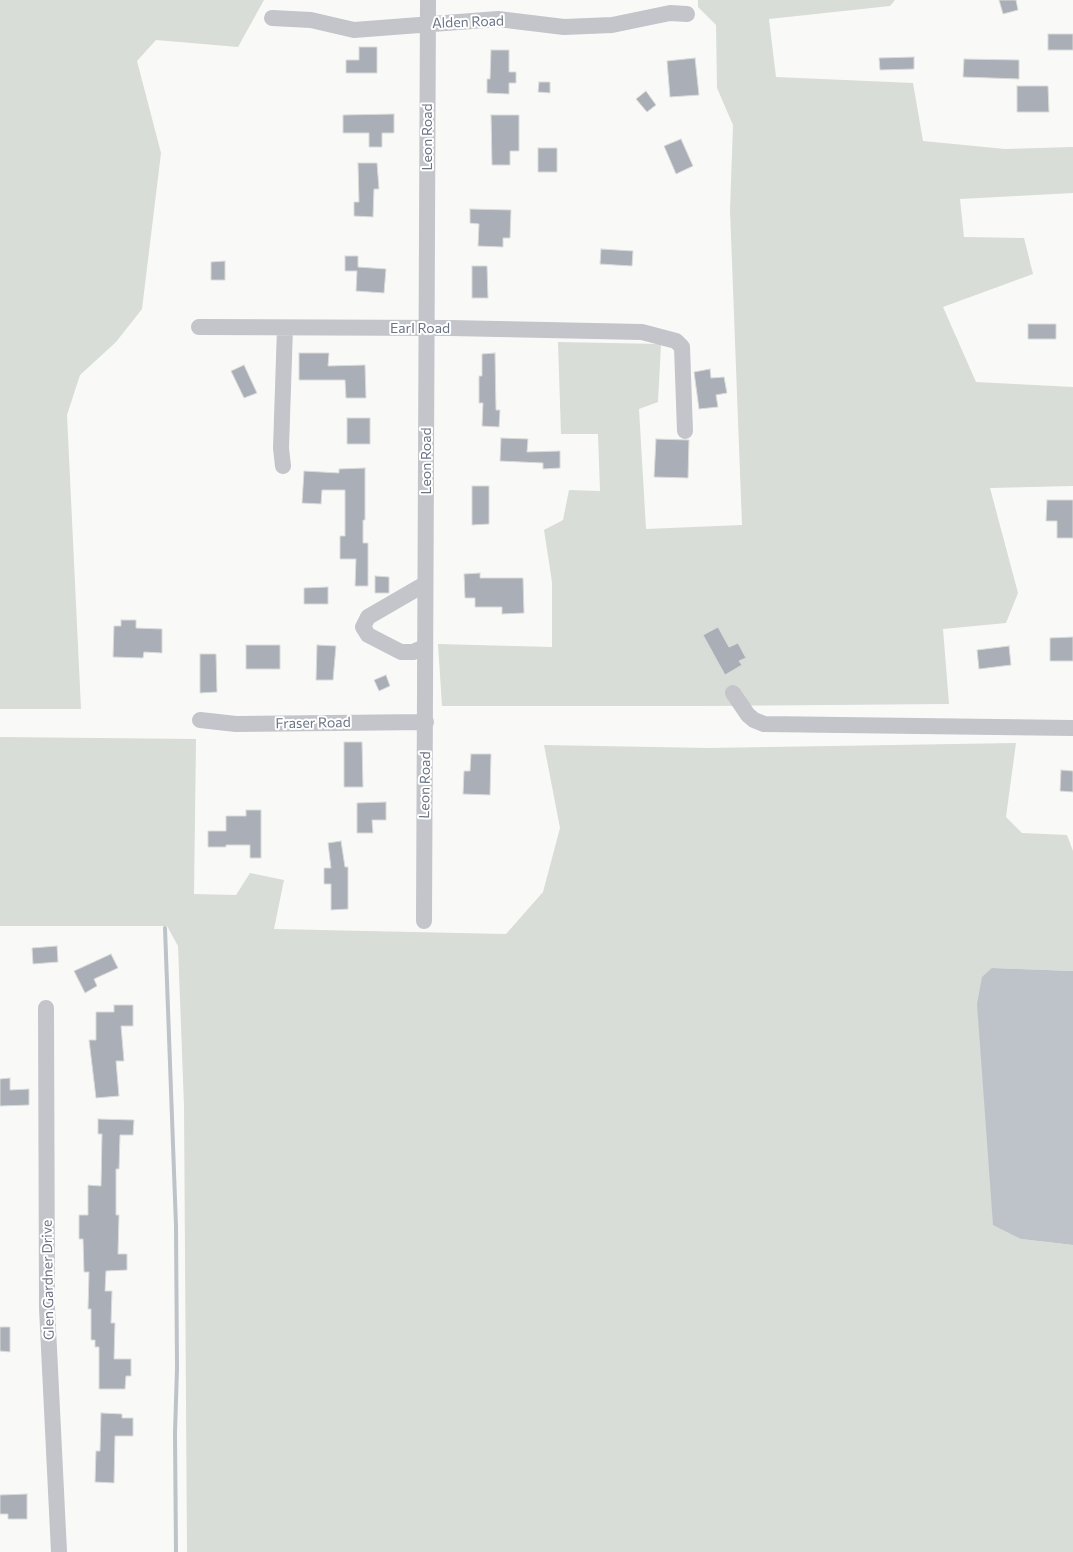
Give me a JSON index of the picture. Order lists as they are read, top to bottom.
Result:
{
  "streets": {
    "street": [
      "Alden Road",
      "Leon Road",
      "Earl Road",
      "Fraser Road",
      "Glen Gardner Drive"
    ]
  },
  "crossings": [
    ["Alden Road", "Leon Road"],
    ["Leon Road", "Earl Road"],
    ["Leon Road", "Fraser Road"]
  ]
}
